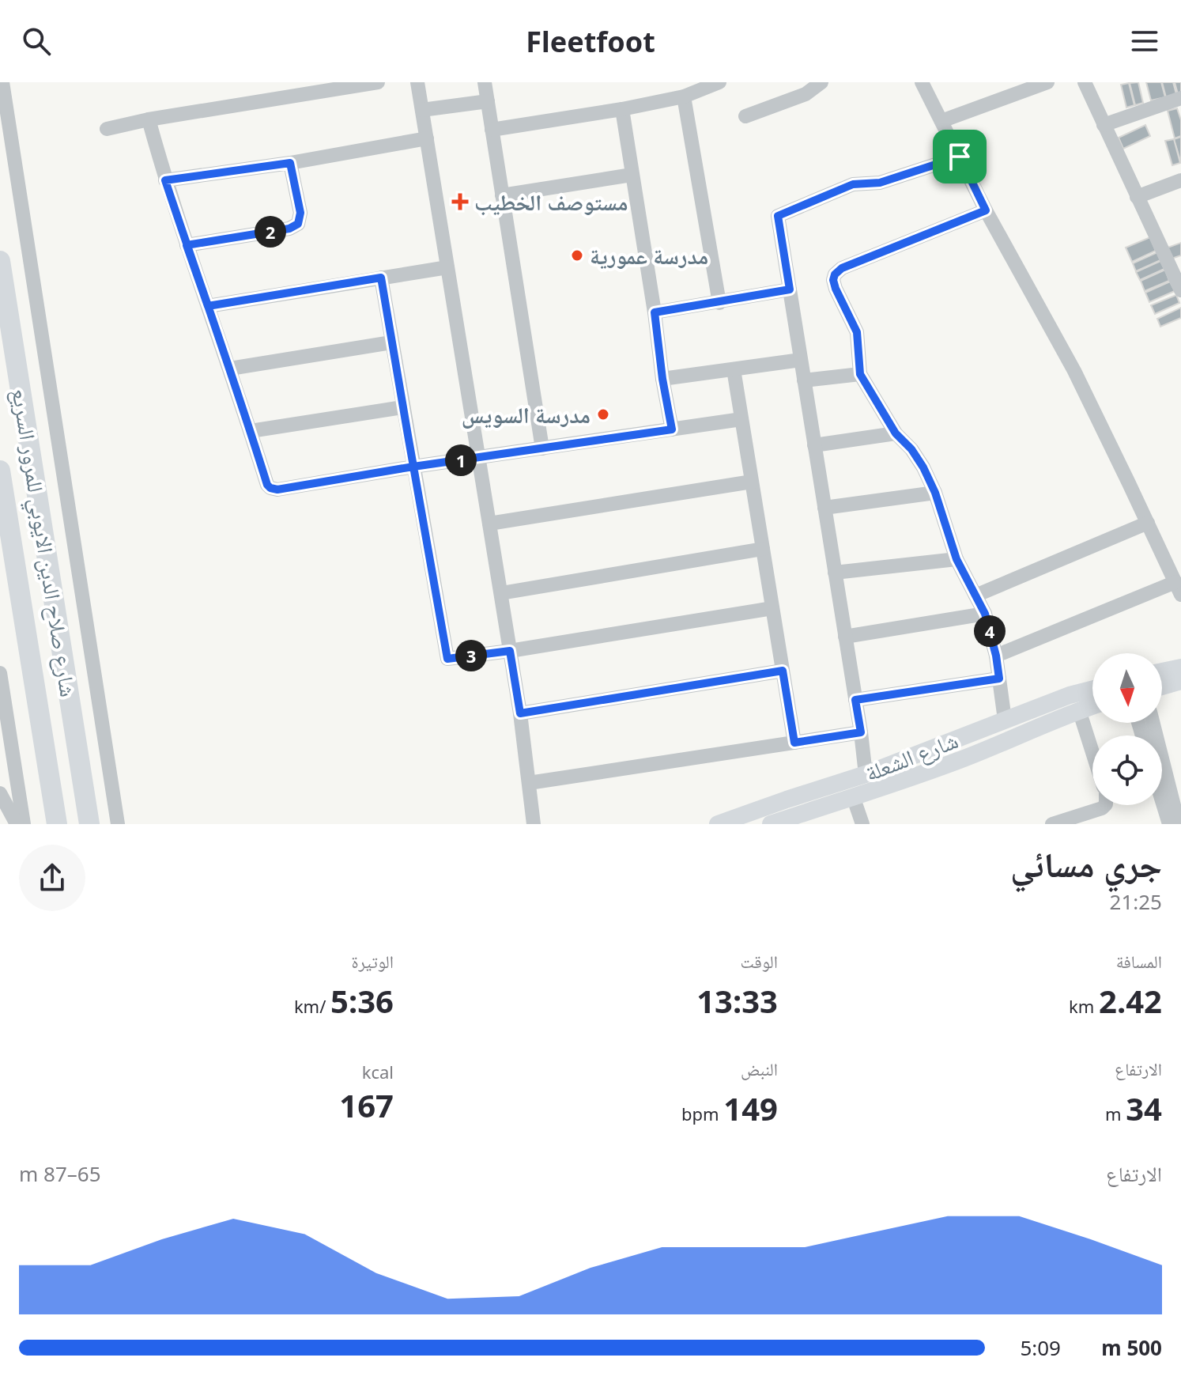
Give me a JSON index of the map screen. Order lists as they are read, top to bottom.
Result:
{
  "streets": {
    "highway": ["شارع صلاح الدين الايوبي للمرور السريع"],
    "main road": ["شارع الشعلة"]
  },
  "places": {
    "health": ["مستوصف الخطيب"],
    "other": ["مدرسة عمورية", "مدرسة السويس"]
  },
  "north": "bottom",
  "page": {
    "header": "Fleetfoot",
    "pins": [
      "2",
      "1",
      "4",
      "3"
    ],
    "heading": ["جري مسائي", "21:25"],
    "stats": [
      ["المسافة", "2.42 km"],
      ["الوقت", "13:33"],
      ["الوتيرة", "5:36 /km"],
      ["الارتفاع", "34 m"],
      ["النبض", "149 bpm"],
      ["kcal", "167"]
    ],
    "chart": ["الارتفاع", "65–87 m"],
    "list": [
      {
        "name": "500 m",
        "note": "5:09"
      }
    ]
  }
}
